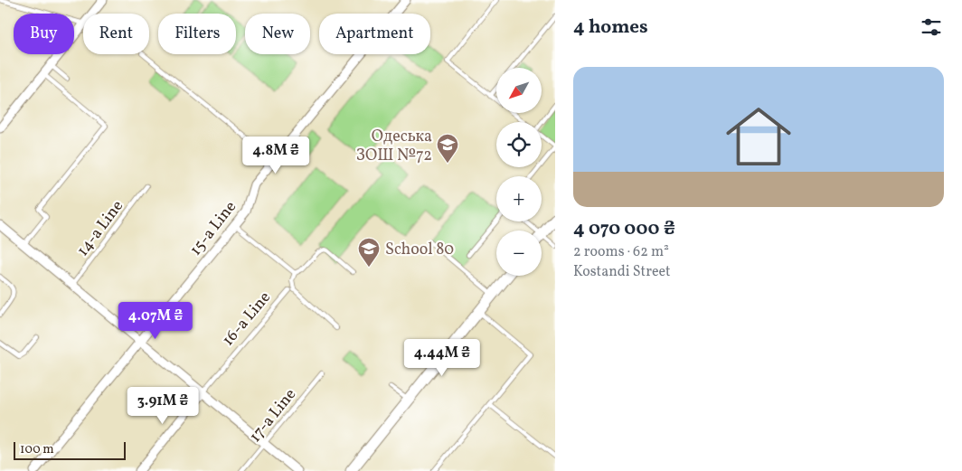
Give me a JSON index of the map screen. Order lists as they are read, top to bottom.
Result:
{
  "streets": {
    "street": ["15-a Line", "16-a Line"],
    "lane": ["14-a Line", "17-a Line"]
  },
  "places": {
    "school or university": ["Одеська ЗОШ №72", "School 80"]
  },
  "scale_bar": "100 m",
  "north": "bottom left",
  "page": {
    "heading": "4 homes",
    "chip": [
      "Buy",
      "Rent",
      "Filters",
      "New",
      "Apartment"
    ],
    "list": [
      {
        "name": "4 070 000 ₴",
        "note": "2 rooms · 62 m² · Kostandi Street"
      }
    ],
    "map_buttons": ["+", "−"],
    "price": [
      "4.8M ₴",
      "4.07M ₴",
      "4.44M ₴",
      "3.91M ₴"
    ],
    "scale": "100 m"
  }
}
